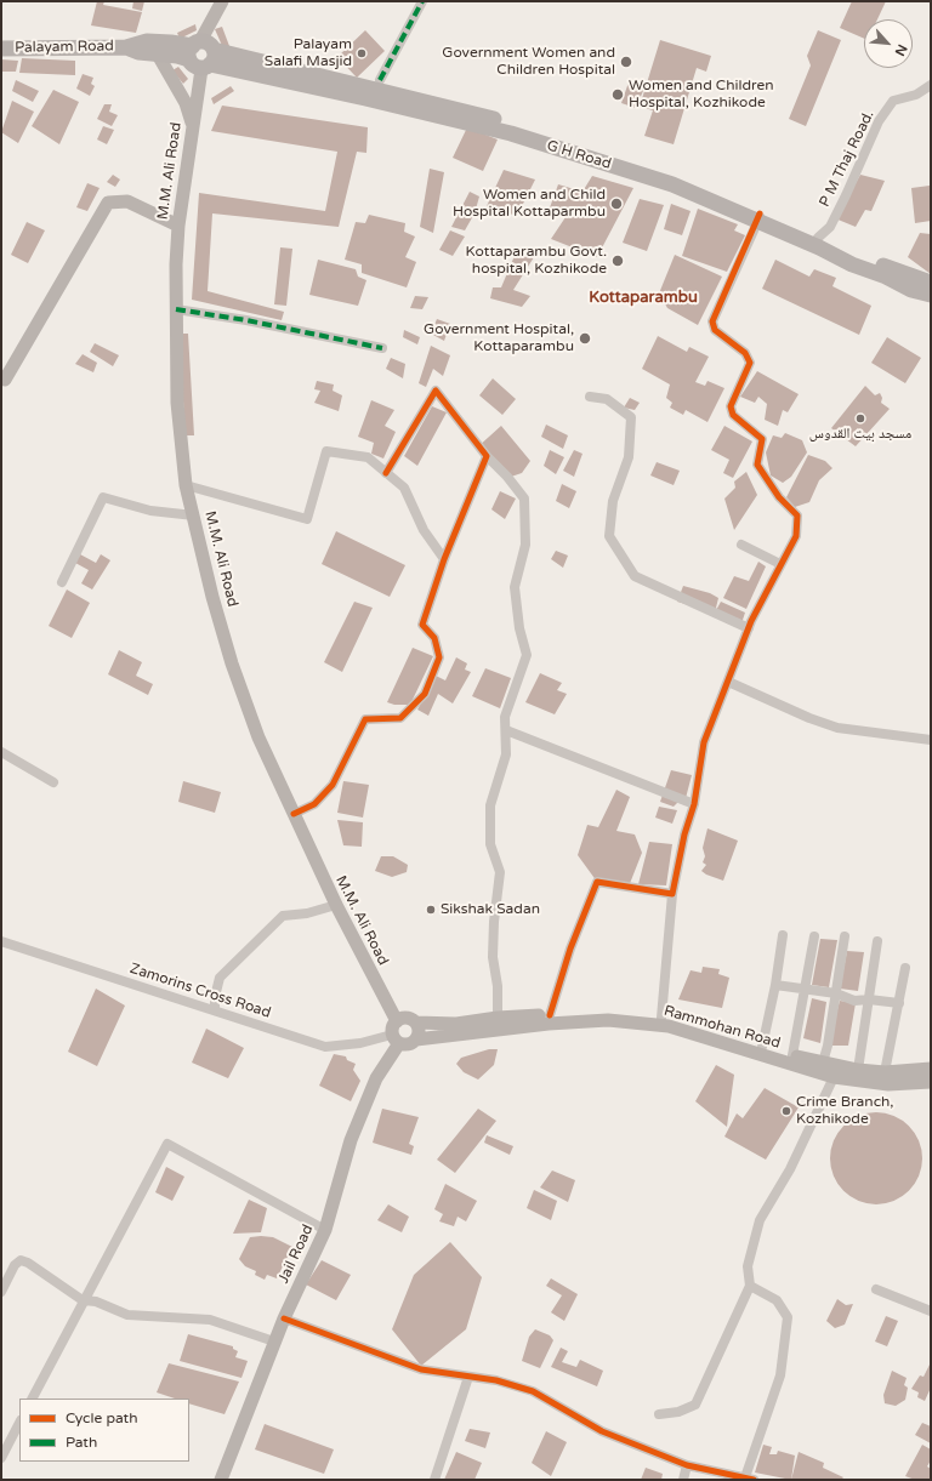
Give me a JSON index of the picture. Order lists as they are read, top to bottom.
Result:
{
  "streets": {
    "main road": [
      "Palayam Road",
      "G H Road",
      "M.M. Ali Road",
      "Rammohan Road",
      "Jail Road"
    ],
    "street": ["P M Thaj Road.", "Zamorins Cross Road"]
  },
  "crossings": [
    ["G H Road", "P M Thaj Road."],
    ["G H Road", "M.M. Ali Road"],
    ["M.M. Ali Road", "Zamorins Cross Road"],
    ["M.M. Ali Road", "Rammohan Road"],
    ["M.M. Ali Road", "Jail Road"],
    ["Zamorins Cross Road", "Rammohan Road"],
    ["Zamorins Cross Road", "Jail Road"],
    ["Rammohan Road", "Jail Road"]
  ],
  "districts": ["Kottaparambu"],
  "places": [
    "Palayam Salafi Masjid",
    "Government Women and Children Hospital",
    "Women and Children Hospital, Kozhikode",
    "Women and Child Hospital Kottaparmbu",
    "Kottaparambu Govt. hospital, Kozhikode",
    "Government Hospital, Kottaparambu",
    "مسجد بیت القدوس",
    "Sikshak Sadan",
    "Crime Branch, Kozhikode"
  ],
  "legend": ["Cycle path", "Path"],
  "north": "bottom right"
}
